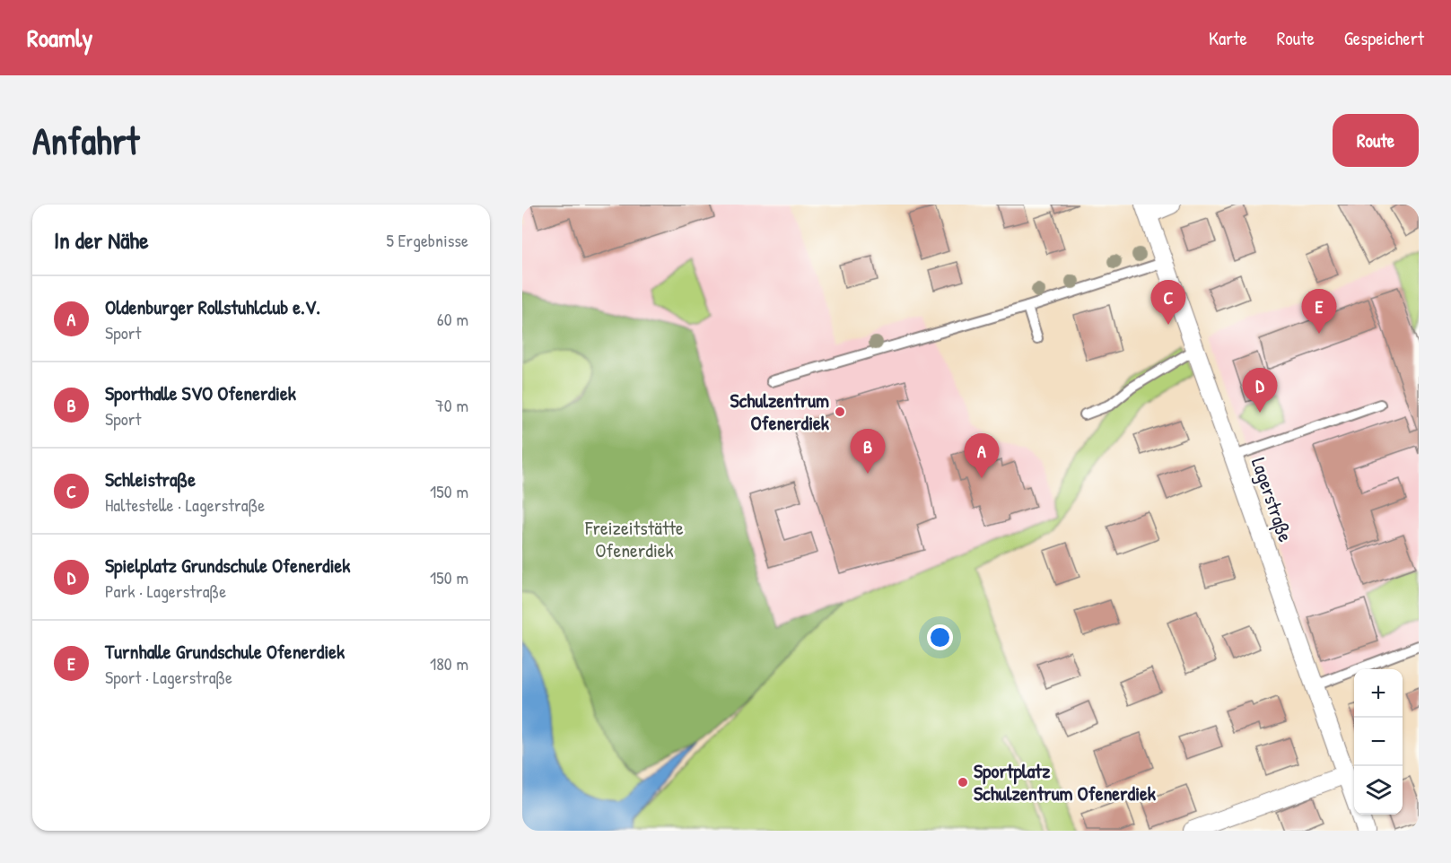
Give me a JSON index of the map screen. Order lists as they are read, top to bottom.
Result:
{
  "streets": {
    "street": ["Lagerstraße"]
  },
  "parks": ["Freizeitstätte Ofenerdiek"],
  "places": ["Schulzentrum Ofenerdiek", "Sportplatz Schulzentrum Ofenerdiek"],
  "page": {
    "header": "Roamly",
    "nav": ["Karte", "Route", "Gespeichert"],
    "buttons": "Route",
    "title": "Anfahrt",
    "heading": ["In der Nähe", "5 Ergebnisse"],
    "list": [
      {
        "mark": "A",
        "name": "Oldenburger Rollstuhlclub e.V.",
        "note": "Sport",
        "value": "60 m"
      },
      {
        "mark": "B",
        "name": "Sporthalle SVO Ofenerdiek",
        "note": "Sport",
        "value": "70 m"
      },
      {
        "mark": "C",
        "name": "Schleistraße",
        "note": "Haltestelle · Lagerstraße",
        "value": "150 m"
      },
      {
        "mark": "D",
        "name": "Spielplatz Grundschule Ofenerdiek",
        "note": "Park · Lagerstraße",
        "value": "150 m"
      },
      {
        "mark": "E",
        "name": "Turnhalle Grundschule Ofenerdiek",
        "note": "Sport · Lagerstraße",
        "value": "180 m"
      }
    ],
    "pins": [
      "C",
      "E",
      "D",
      "B",
      "A"
    ],
    "map_buttons": ["+", "−"]
  }
}
